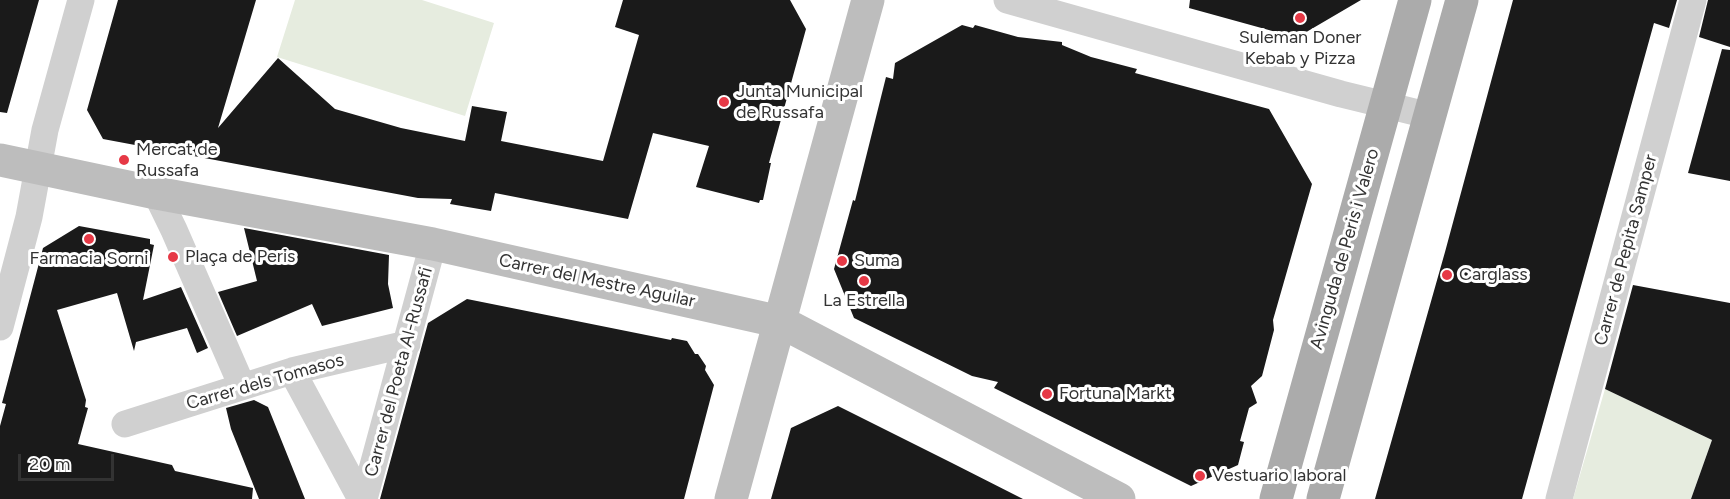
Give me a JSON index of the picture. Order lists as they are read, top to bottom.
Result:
{
  "streets": {
    "main road": ["Avinguda de Peris i Valero"],
    "street": [
      "Carrer de Pepita Samper",
      "Carrer del Mestre Aguilar",
      "Carrer del Poeta Al-Russafi",
      "Carrer dels Tomasos"
    ]
  },
  "crossings": [
    ["Carrer del Mestre Aguilar", "Carrer del Poeta Al-Russafi"],
    ["Carrer del Poeta Al-Russafi", "Carrer dels Tomasos"]
  ],
  "places": [
    "Suleman Doner Kebab y Pizza",
    "Junta Municipal de Russafa",
    "Mercat de Russafa",
    "Farmacia Sorni",
    "Plaça de Peris",
    "Suma",
    "Carglass",
    "La Estrella",
    "Fortuna Markt",
    "Vestuario laboral"
  ],
  "scale_bar": "20 m"
}
